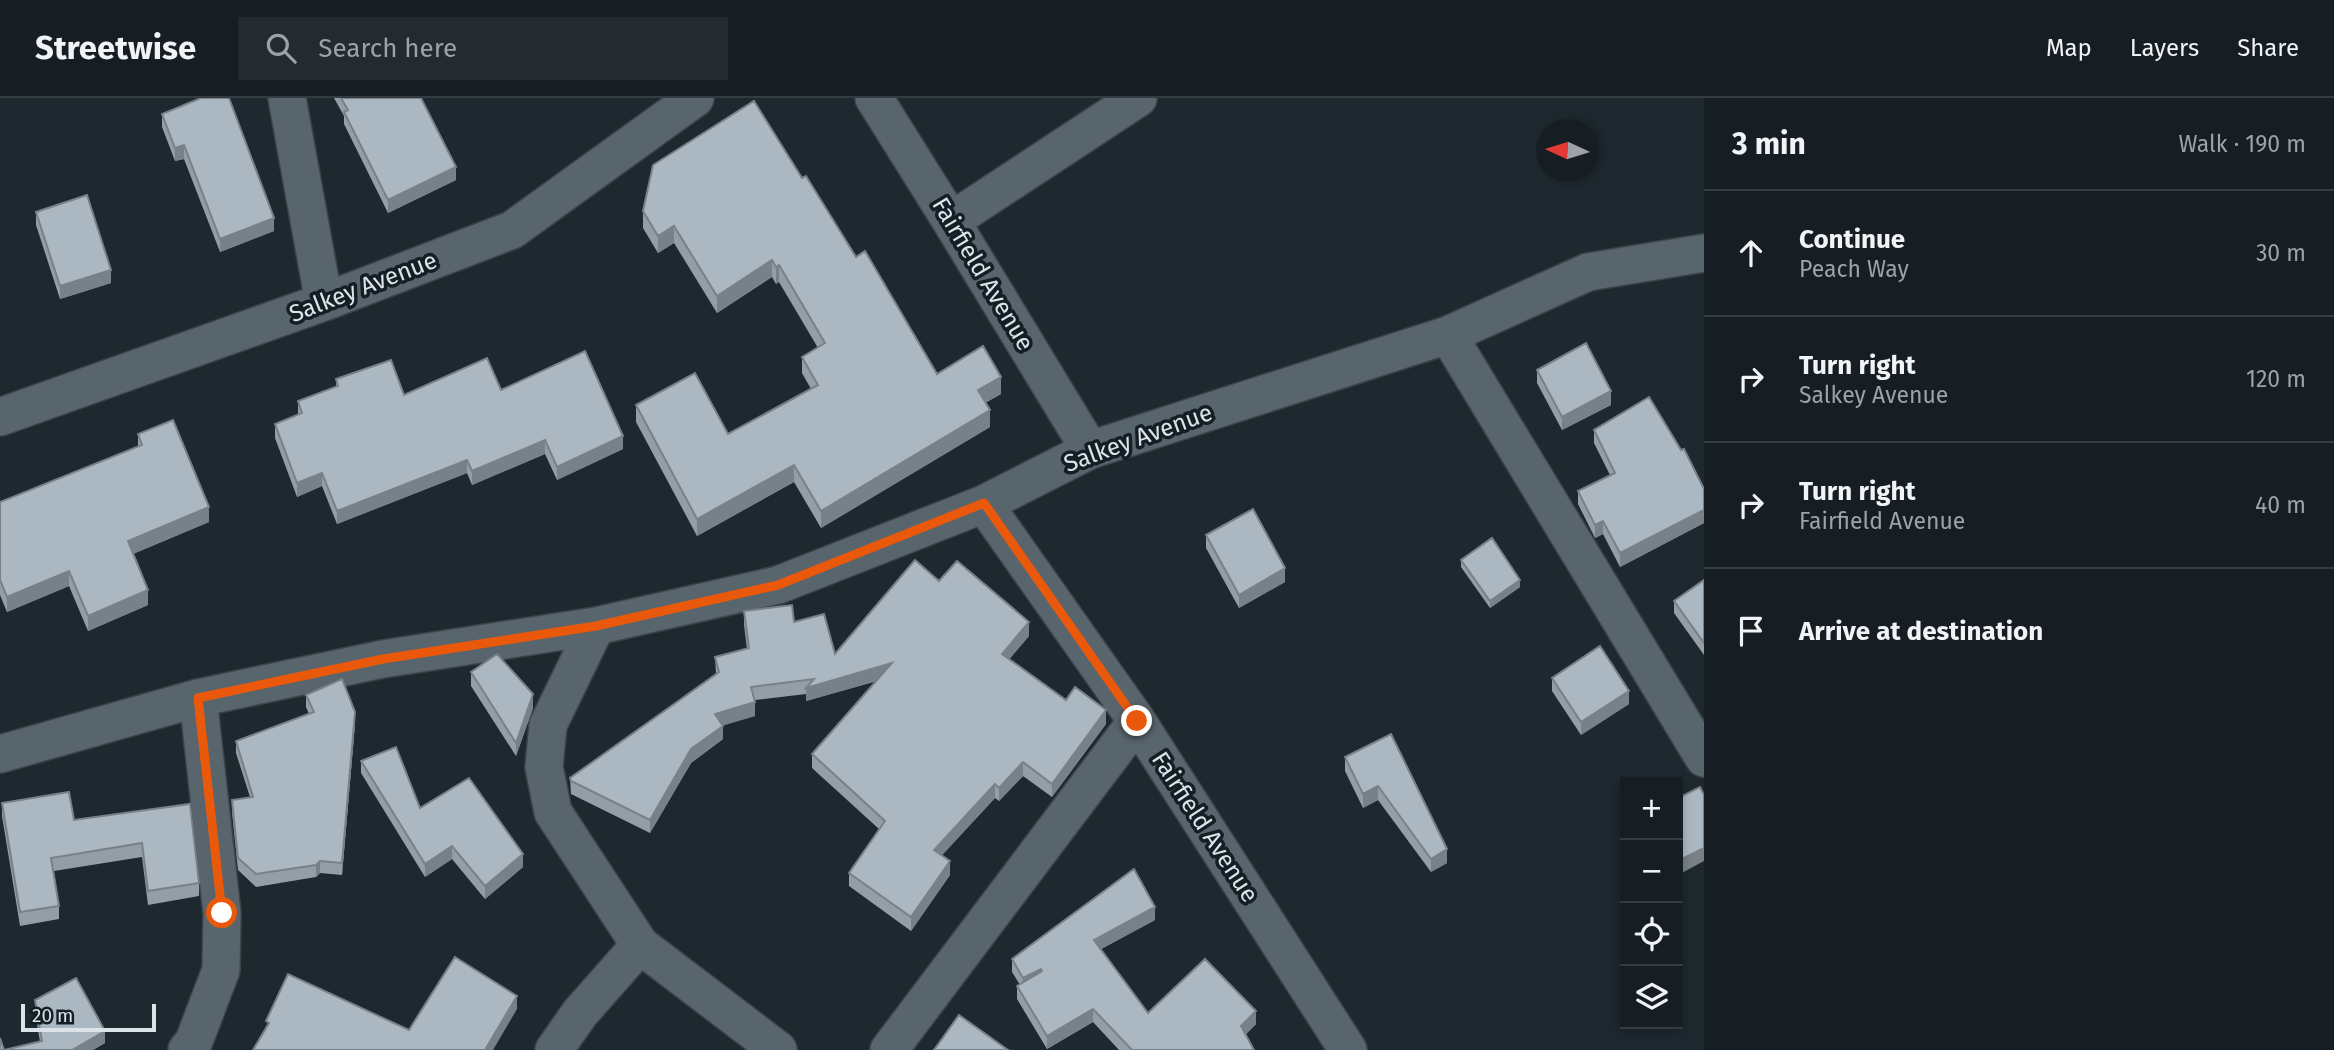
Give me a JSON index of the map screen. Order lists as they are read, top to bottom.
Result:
{
  "streets": {
    "street": ["Fairfield Avenue", "Salkey Avenue"]
  },
  "crossings": [
    ["Fairfield Avenue", "Salkey Avenue"]
  ],
  "scale_bar": "20 m",
  "north": "left",
  "page": {
    "header": "Streetwise",
    "search": "Search here",
    "nav": ["Map", "Layers", "Share"],
    "heading": ["3 min", "Walk · 190 m"],
    "list": [
      ["Continue", "Peach Way", "30 m"],
      ["Turn right", "Salkey Avenue", "120 m"],
      ["Turn right", "Fairfield Avenue", "40 m"],
      "Arrive at destination"
    ],
    "map_buttons": ["+", "−"],
    "scale": "20 m"
  }
}
